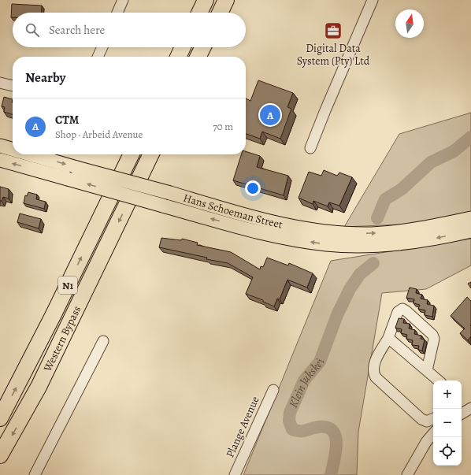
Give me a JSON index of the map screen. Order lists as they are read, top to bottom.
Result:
{
  "streets": {
    "highway": ["N1", "Western Bypass"],
    "main road": ["Hans Schoeman Street"],
    "street": ["Plange Avenue"]
  },
  "water": ["Klein Jukskei"],
  "places": {
    "office": ["Digital Data System (Pty) Ltd"]
  },
  "north": "top",
  "page": {
    "search": "Search here",
    "heading": "Nearby",
    "list": [
      {
        "mark": "A",
        "name": "CTM",
        "note": "Shop · Arbeid Avenue",
        "value": "70 m"
      }
    ],
    "pins": "A",
    "map_buttons": ["+", "−"]
  }
}
